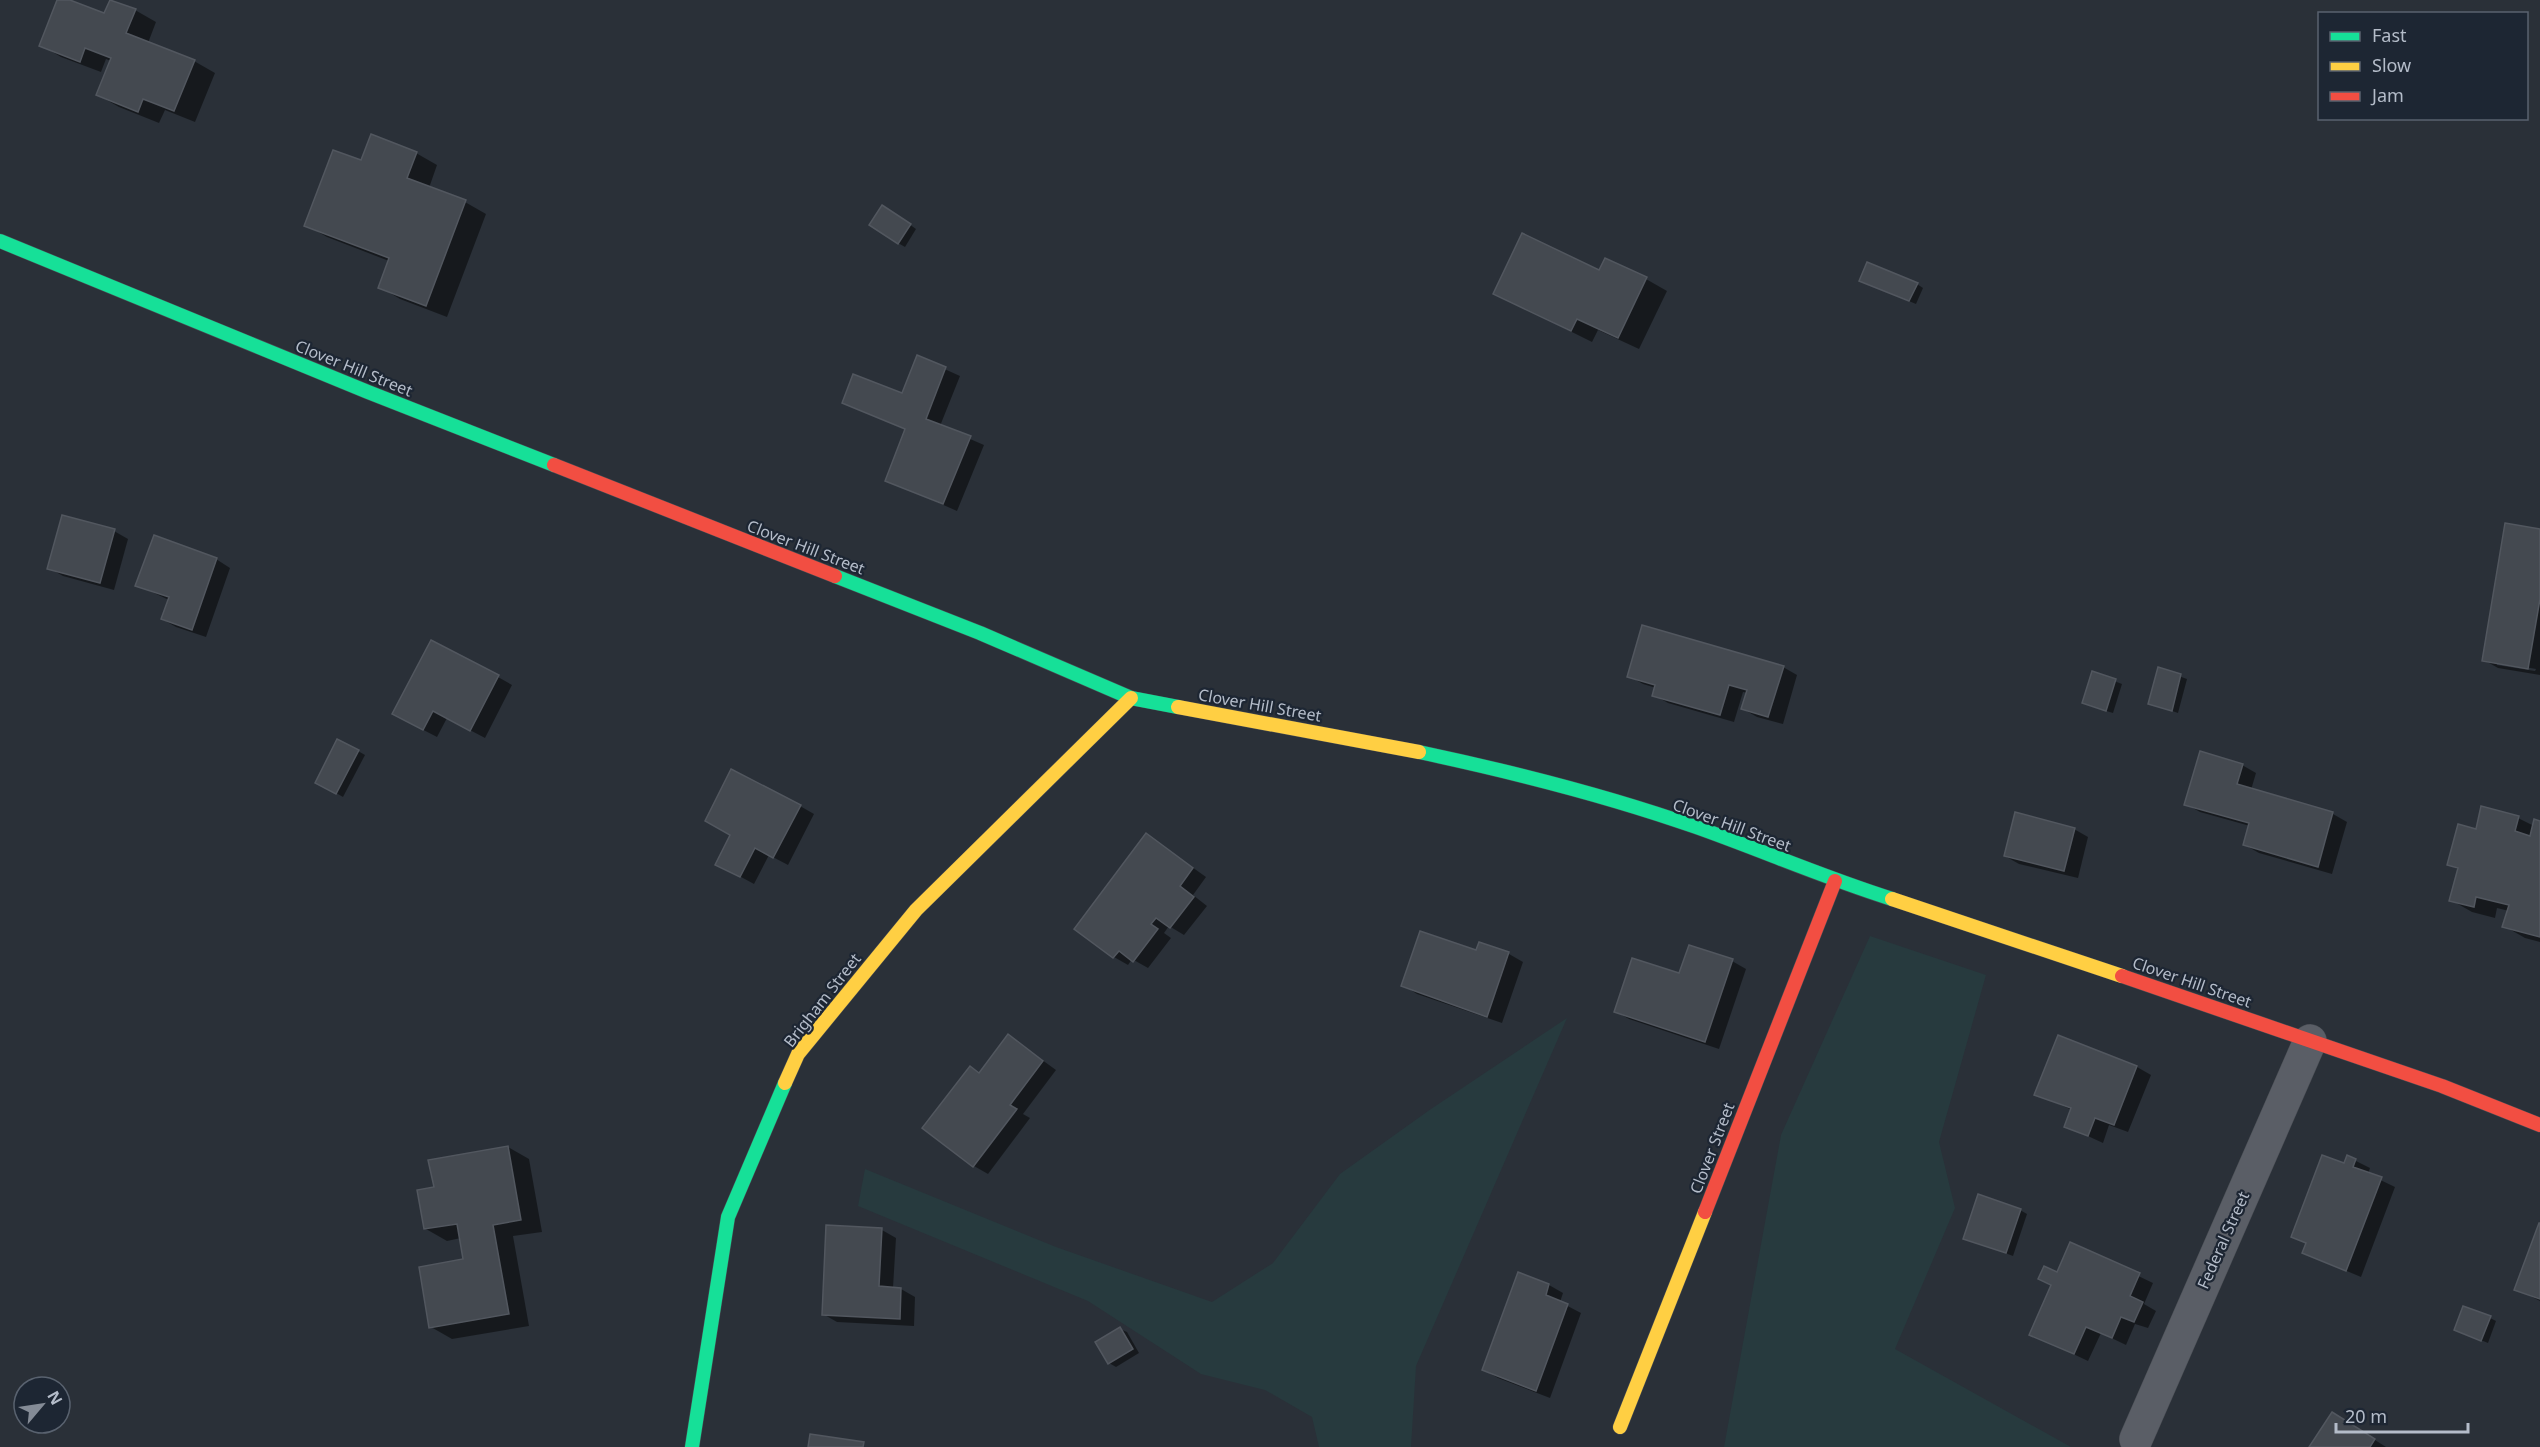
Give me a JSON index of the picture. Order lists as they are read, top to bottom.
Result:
{
  "streets": {
    "street": [
      "Clover Hill Street",
      "Brigham Street",
      "Clover Street",
      "Federal Street"
    ]
  },
  "crossings": [
    ["Clover Hill Street", "Brigham Street"],
    ["Clover Hill Street", "Clover Street"],
    ["Clover Hill Street", "Federal Street"]
  ],
  "legend": ["Fast", "Slow", "Jam"],
  "scale_bar": "20 m",
  "north": "top right"
}
